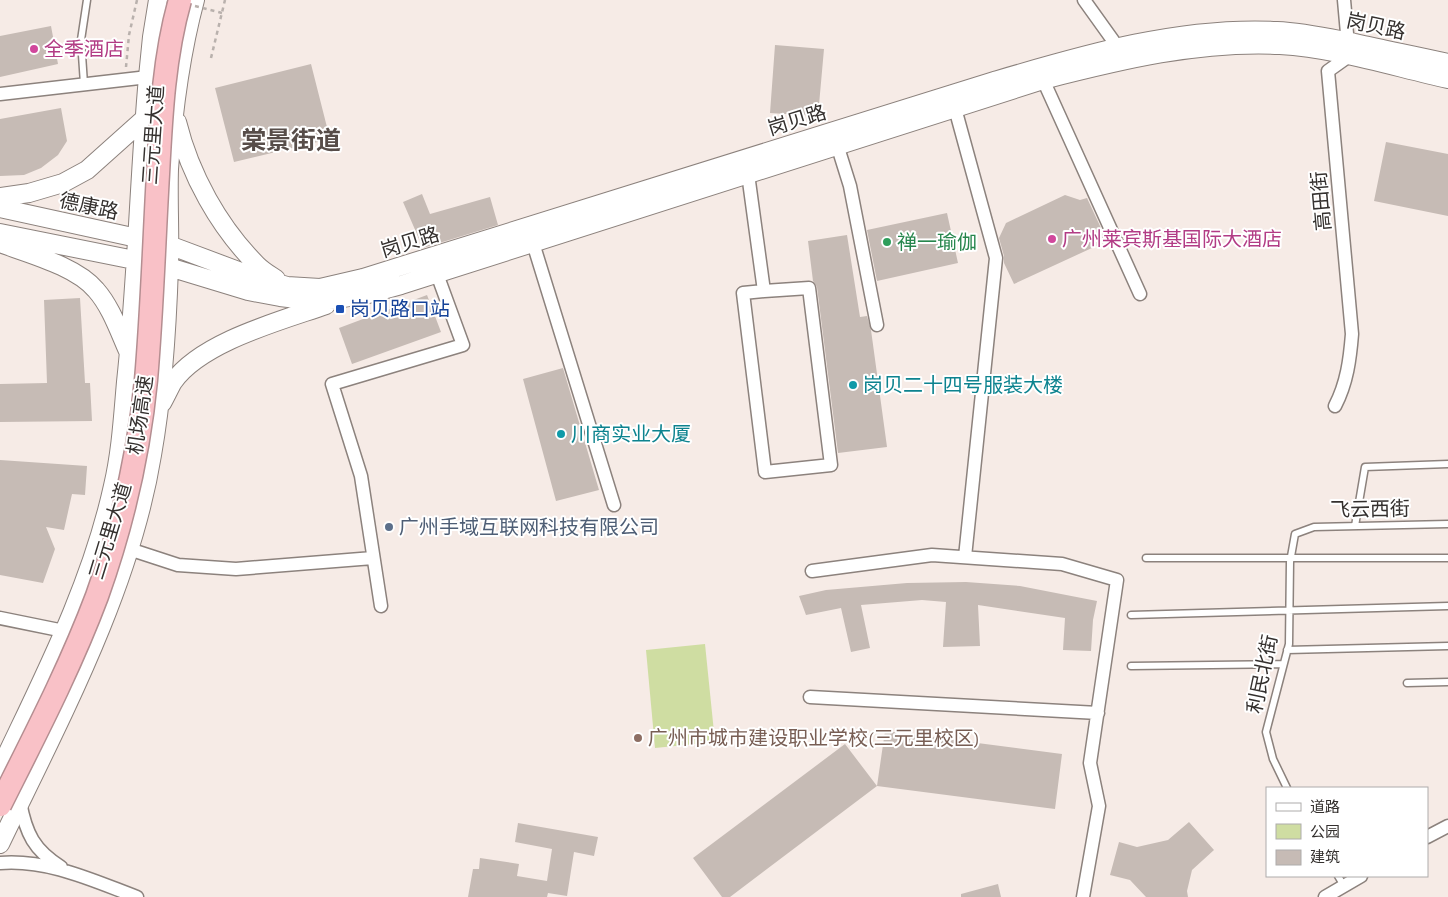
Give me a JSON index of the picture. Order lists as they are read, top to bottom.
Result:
{
  "streets": {
    "highway": ["机场高速"],
    "main road": ["岗贝路", "三元里大道", "德康路"],
    "street": ["高田街"],
    "lane": ["飞云西街", "利民北街"]
  },
  "crossings": [
    ["岗贝路", "三元里大道"],
    ["岗贝路", "高田街"],
    ["岗贝路", "德康路"],
    ["三元里大道", "德康路"],
    ["三元里大道", "机场高速"],
    ["飞云西街", "利民北街"]
  ],
  "districts": ["棠景街道"],
  "places": {
    "other": [
      "全季酒店",
      "广州莱宾斯基国际大酒店",
      "禅一瑜伽",
      "岗贝二十四号服装大楼",
      "川商实业大厦",
      "广州手域互联网科技有限公司",
      "广州市城市建设职业学校(三元里校区)"
    ],
    "transit": ["岗贝路口站"]
  },
  "legend": ["道路", "公园", "建筑"]
}
